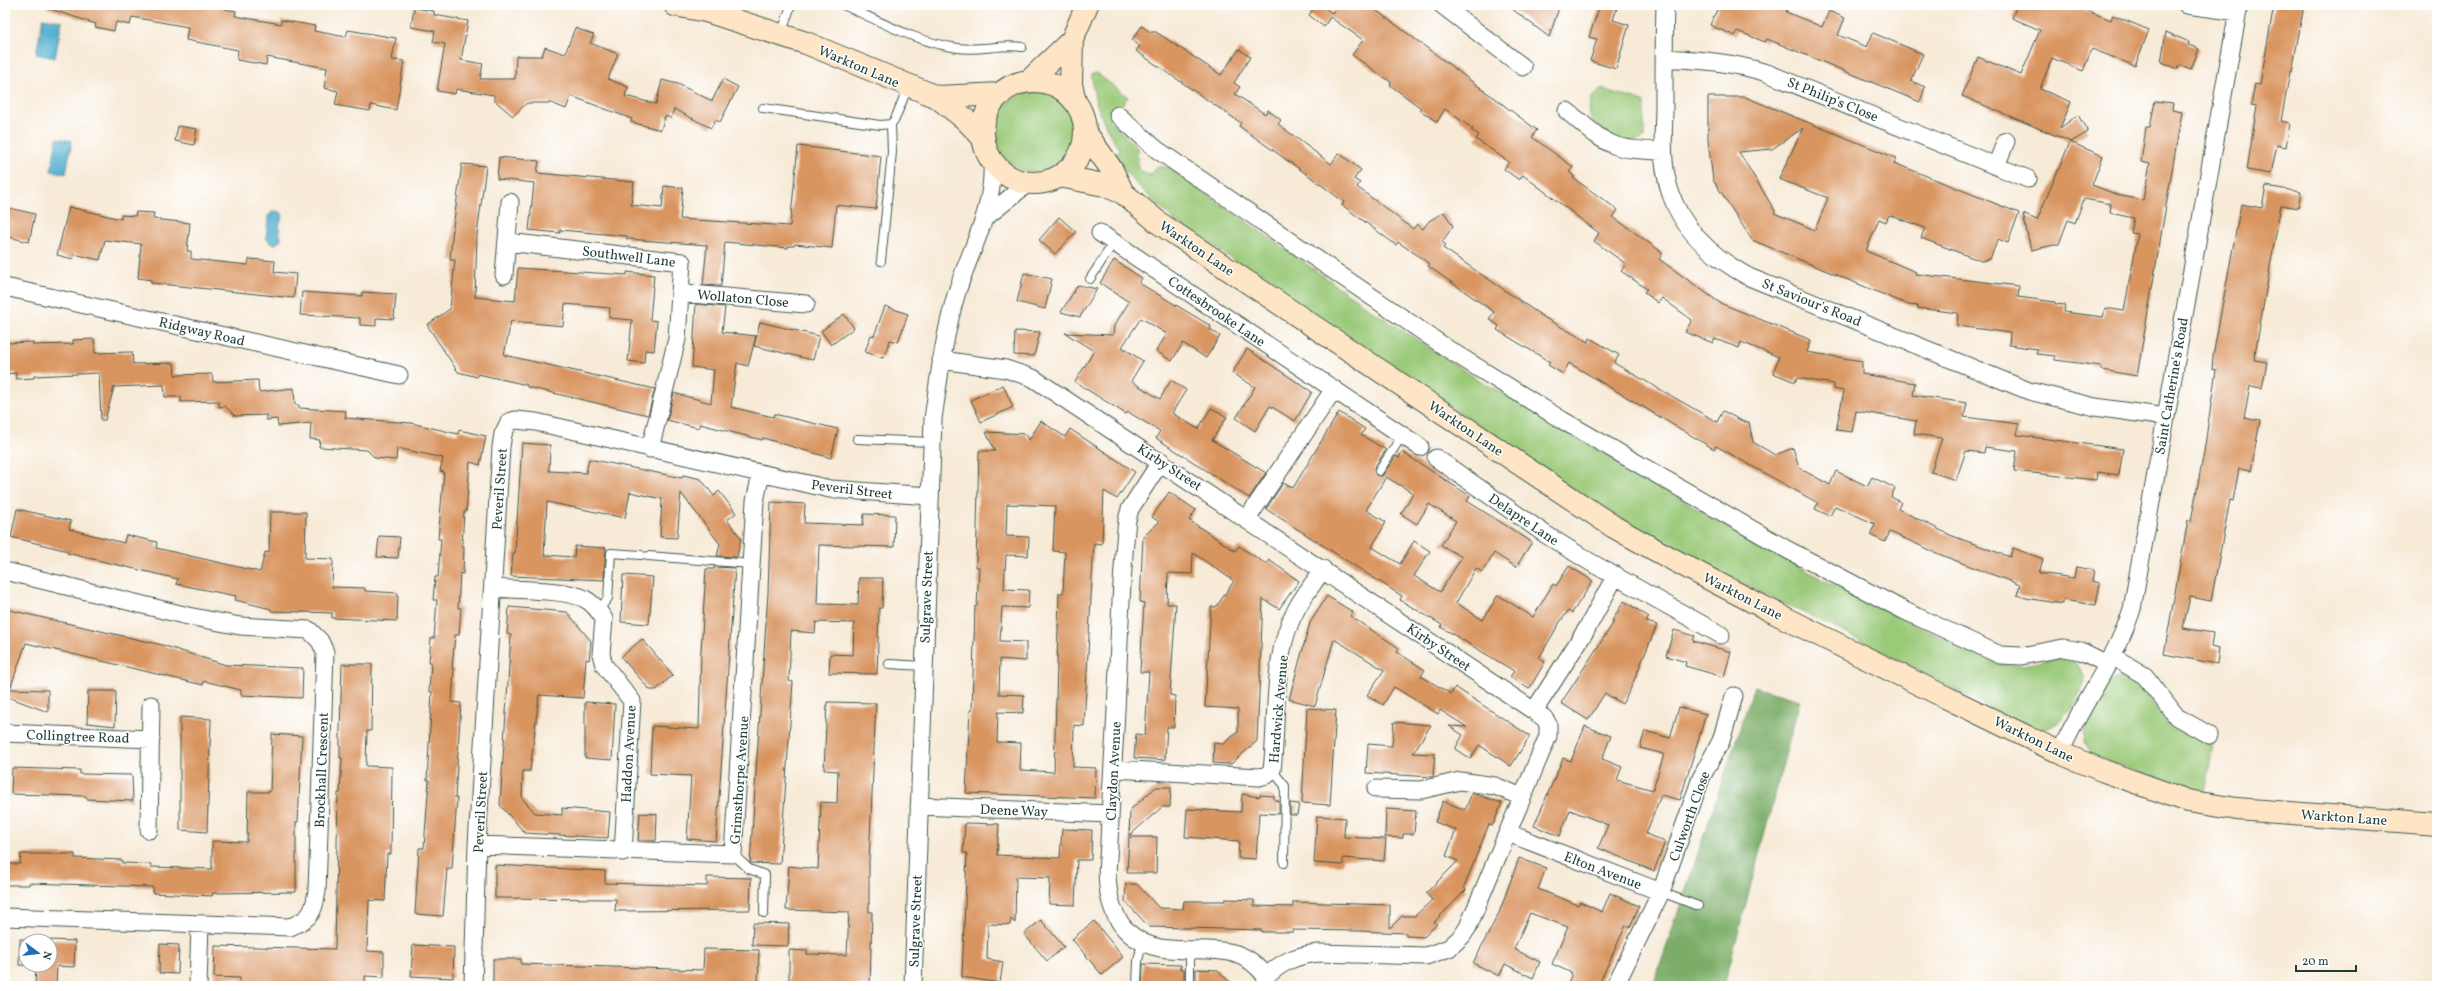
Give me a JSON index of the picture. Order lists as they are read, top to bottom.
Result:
{
  "streets": {
    "street": [
      "Warkton Lane",
      "St Philip's Close",
      "Southwell Lane",
      "Wollaton Close",
      "St Saviour's Road",
      "Cottesbrooke Lane",
      "Ridgway Road",
      "Saint Catherine's Road",
      "Kirby Street",
      "Peveril Street",
      "Delapre Lane",
      "Sulgrave Street",
      "Hardwick Avenue",
      "Collingtree Road",
      "Haddon Avenue",
      "Brockhall Crescent",
      "Claydon Avenue",
      "Grimsthorpe Avenue",
      "Deene Way",
      "Culworth Close",
      "Elton Avenue"
    ]
  },
  "crossings": [
    ["Warkton Lane", "Saint Catherine's Road"],
    ["Warkton Lane", "Sulgrave Street"],
    ["St Philip's Close", "St Saviour's Road"],
    ["Southwell Lane", "Wollaton Close"],
    ["Southwell Lane", "Peveril Street"],
    ["St Saviour's Road", "Saint Catherine's Road"],
    ["Kirby Street", "Sulgrave Street"],
    ["Kirby Street", "Hardwick Avenue"],
    ["Kirby Street", "Claydon Avenue"],
    ["Kirby Street", "Elton Avenue"],
    ["Peveril Street", "Sulgrave Street"],
    ["Peveril Street", "Grimsthorpe Avenue"],
    ["Sulgrave Street", "Deene Way"],
    ["Hardwick Avenue", "Claydon Avenue"],
    ["Haddon Avenue", "Grimsthorpe Avenue"],
    ["Claydon Avenue", "Deene Way"],
    ["Culworth Close", "Elton Avenue"]
  ],
  "scale_bar": "20 m",
  "north": "right"
}
